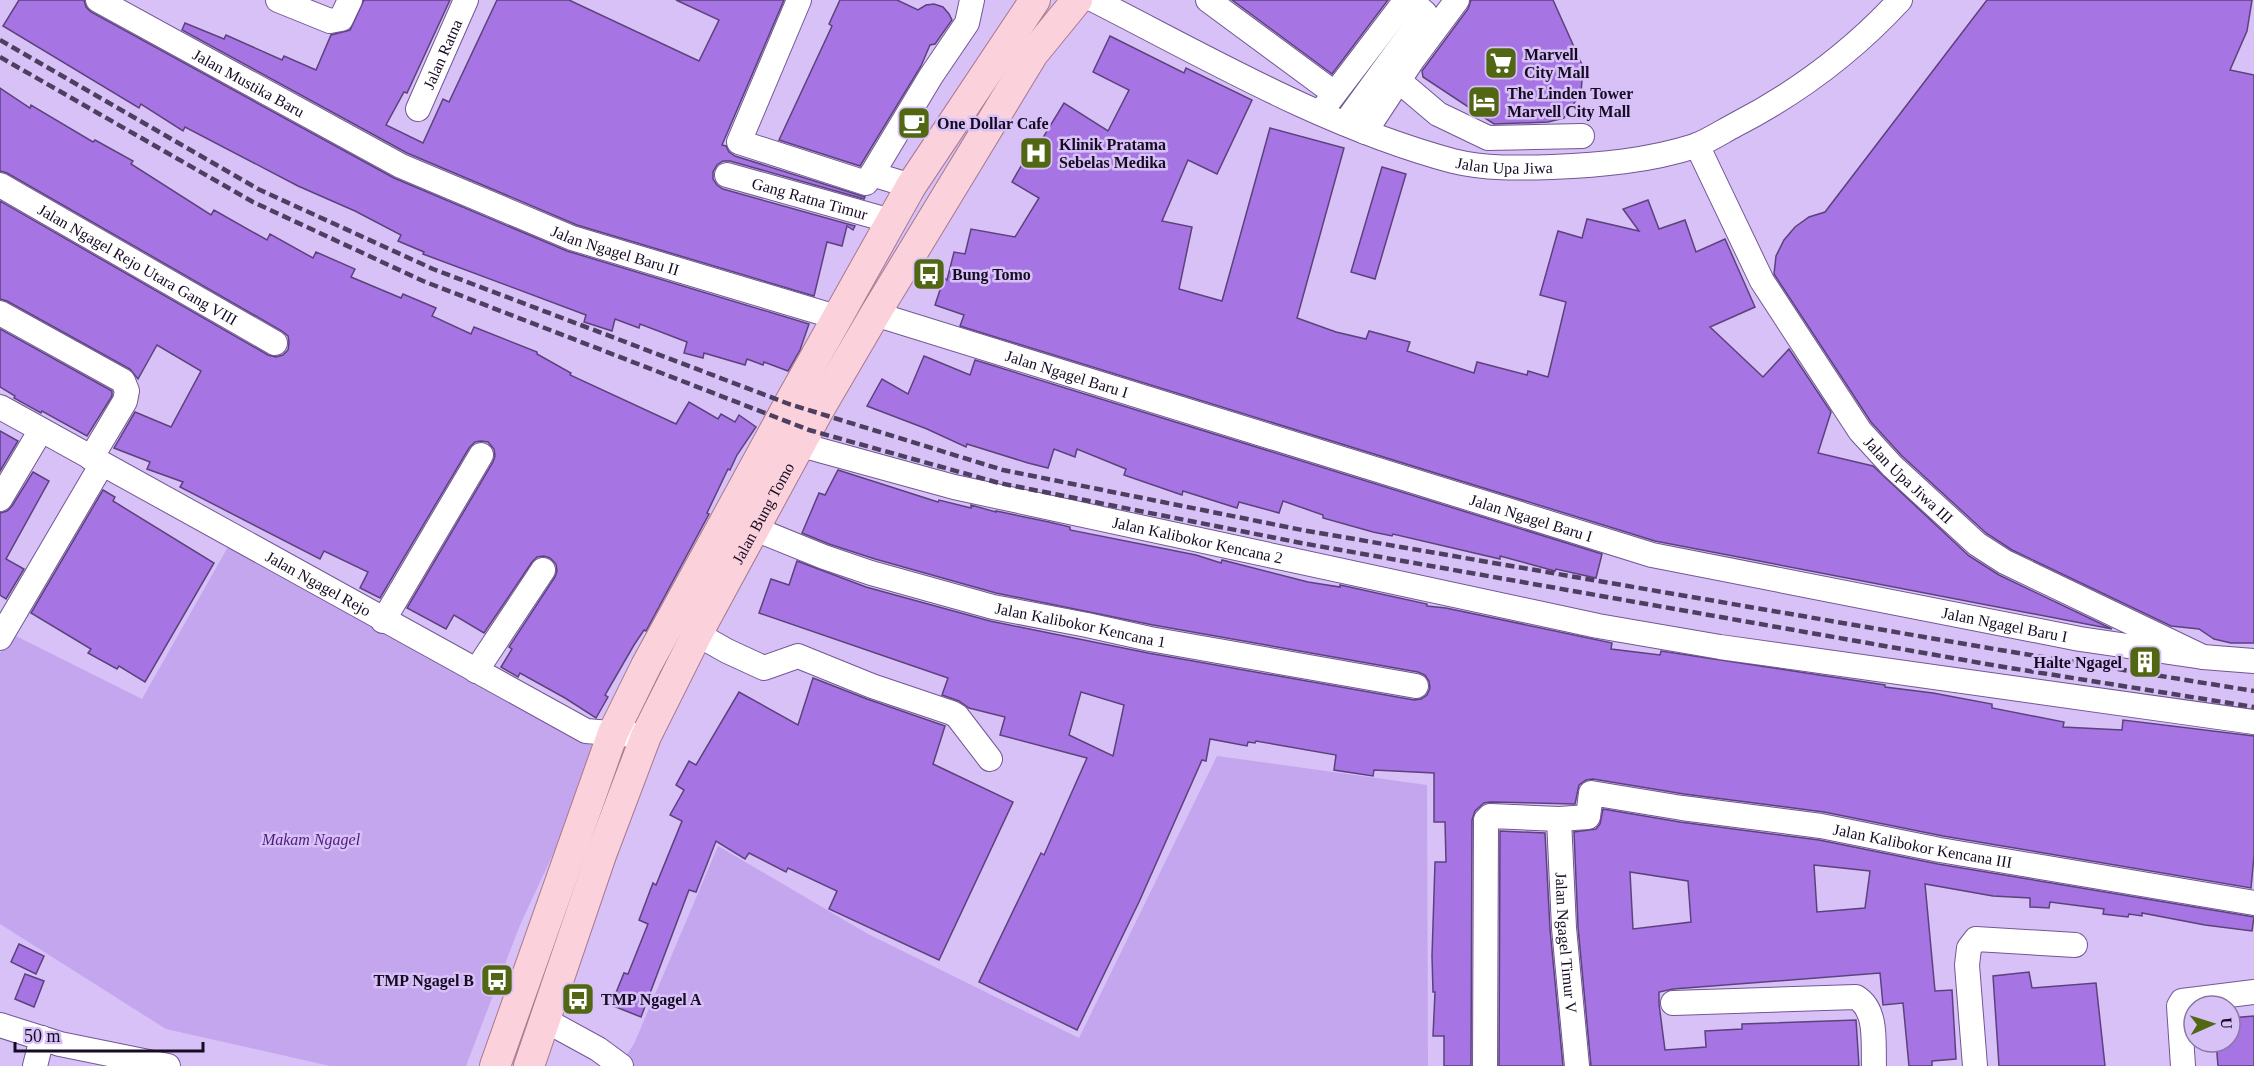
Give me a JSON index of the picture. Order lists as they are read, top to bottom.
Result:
{
  "streets": {
    "main road": ["Jalan Bung Tomo"],
    "street": [
      "Jalan Ratna",
      "Jalan Mustika Baru",
      "Jalan Upa Jiwa",
      "Gang Ratna Timur",
      "Jalan Ngagel Baru II",
      "Jalan Ngagel Rejo Utara Gang VIII",
      "Jalan Ngagel Baru I",
      "Jalan Upa Jiwa III",
      "Jalan Kalibokor Kencana 2",
      "Jalan Ngagel Rejo",
      "Jalan Kalibokor Kencana 1",
      "Jalan Kalibokor Kencana III",
      "Jalan Ngagel Timur V"
    ]
  },
  "crossings": [
    ["Jalan Mustika Baru", "Jalan Ngagel Baru II"],
    ["Jalan Upa Jiwa", "Jalan Upa Jiwa III"],
    ["Gang Ratna Timur", "Jalan Bung Tomo"],
    ["Jalan Ngagel Baru II", "Jalan Bung Tomo"],
    ["Jalan Ngagel Baru I", "Jalan Upa Jiwa III"],
    ["Jalan Ngagel Baru I", "Jalan Bung Tomo"],
    ["Jalan Bung Tomo", "Jalan Kalibokor Kencana 2"],
    ["Jalan Bung Tomo", "Jalan Ngagel Rejo"],
    ["Jalan Bung Tomo", "Jalan Kalibokor Kencana 1"],
    ["Jalan Kalibokor Kencana III", "Jalan Ngagel Timur V"]
  ],
  "parks": ["Makam Ngagel"],
  "places": {
    "supermarket": ["Marvell City Mall"],
    "hotel": ["The Linden Tower Marvell City Mall"],
    "cafe": ["One Dollar Cafe"],
    "hospital": ["Klinik Pratama Sebelas Medika"],
    "bus stop": ["Bung Tomo", "TMP Ngagel B", "TMP Ngagel A"],
    "building": ["Halte Ngagel"]
  },
  "scale_bar": "50 m",
  "north": "right"
}
